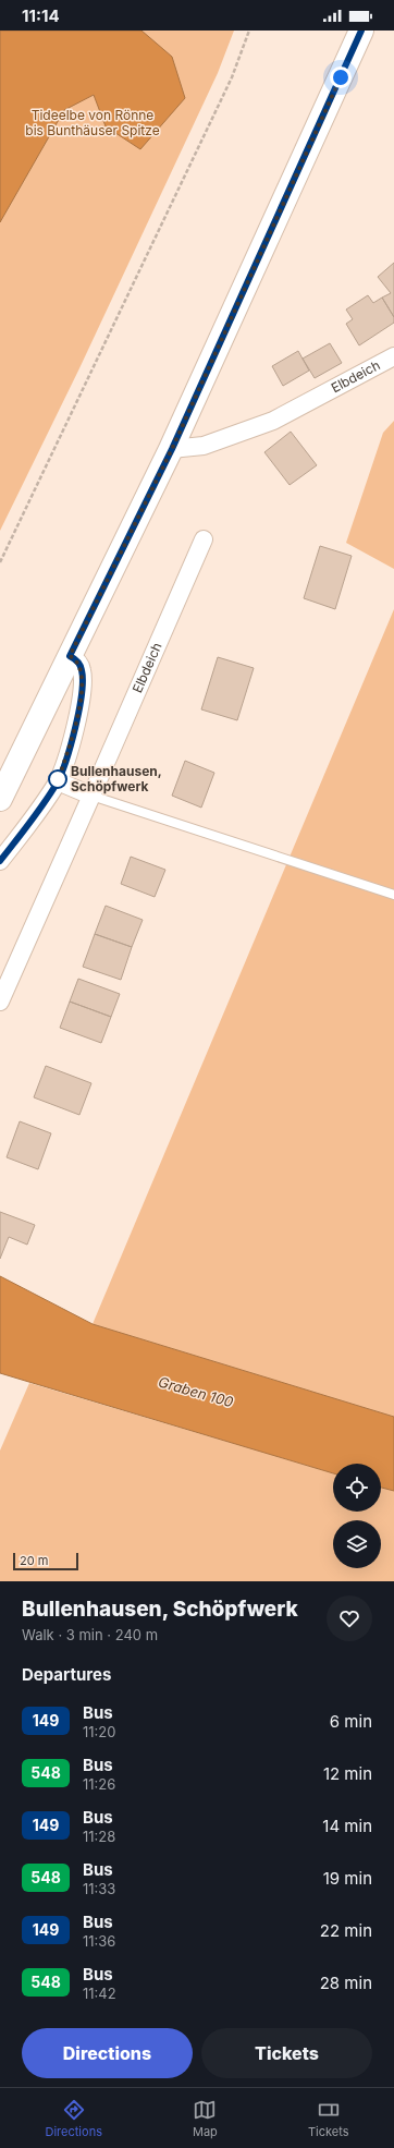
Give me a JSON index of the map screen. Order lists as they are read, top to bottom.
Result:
{
  "streets": {
    "street": ["Elbdeich"]
  },
  "water": ["Graben 100"],
  "parks": ["Tideelbe von Rönne bis Bunthäuser Spitze"],
  "places": ["Bullenhausen, Schöpfwerk"],
  "lines": ["bus line 149"],
  "scale_bar": "20 m",
  "page": {
    "status": "11:14",
    "scale": "20 m",
    "heading": [
      ["Bullenhausen, Schöpfwerk", "Walk · 3 min · 240 m"],
      "Departures"
    ],
    "list": [
      {
        "mark": "149",
        "name": "Bus",
        "note": "11:20",
        "value": "6 min"
      },
      {
        "mark": "548",
        "name": "Bus",
        "note": "11:26",
        "value": "12 min"
      },
      {
        "mark": "149",
        "name": "Bus",
        "note": "11:28",
        "value": "14 min"
      },
      {
        "mark": "548",
        "name": "Bus",
        "note": "11:33",
        "value": "19 min"
      },
      {
        "mark": "149",
        "name": "Bus",
        "note": "11:36",
        "value": "22 min"
      },
      {
        "mark": "548",
        "name": "Bus",
        "note": "11:42",
        "value": "28 min"
      }
    ],
    "buttons": ["Directions", "Tickets"],
    "tabs": ["Directions", "Map", "Tickets"]
  }
}
